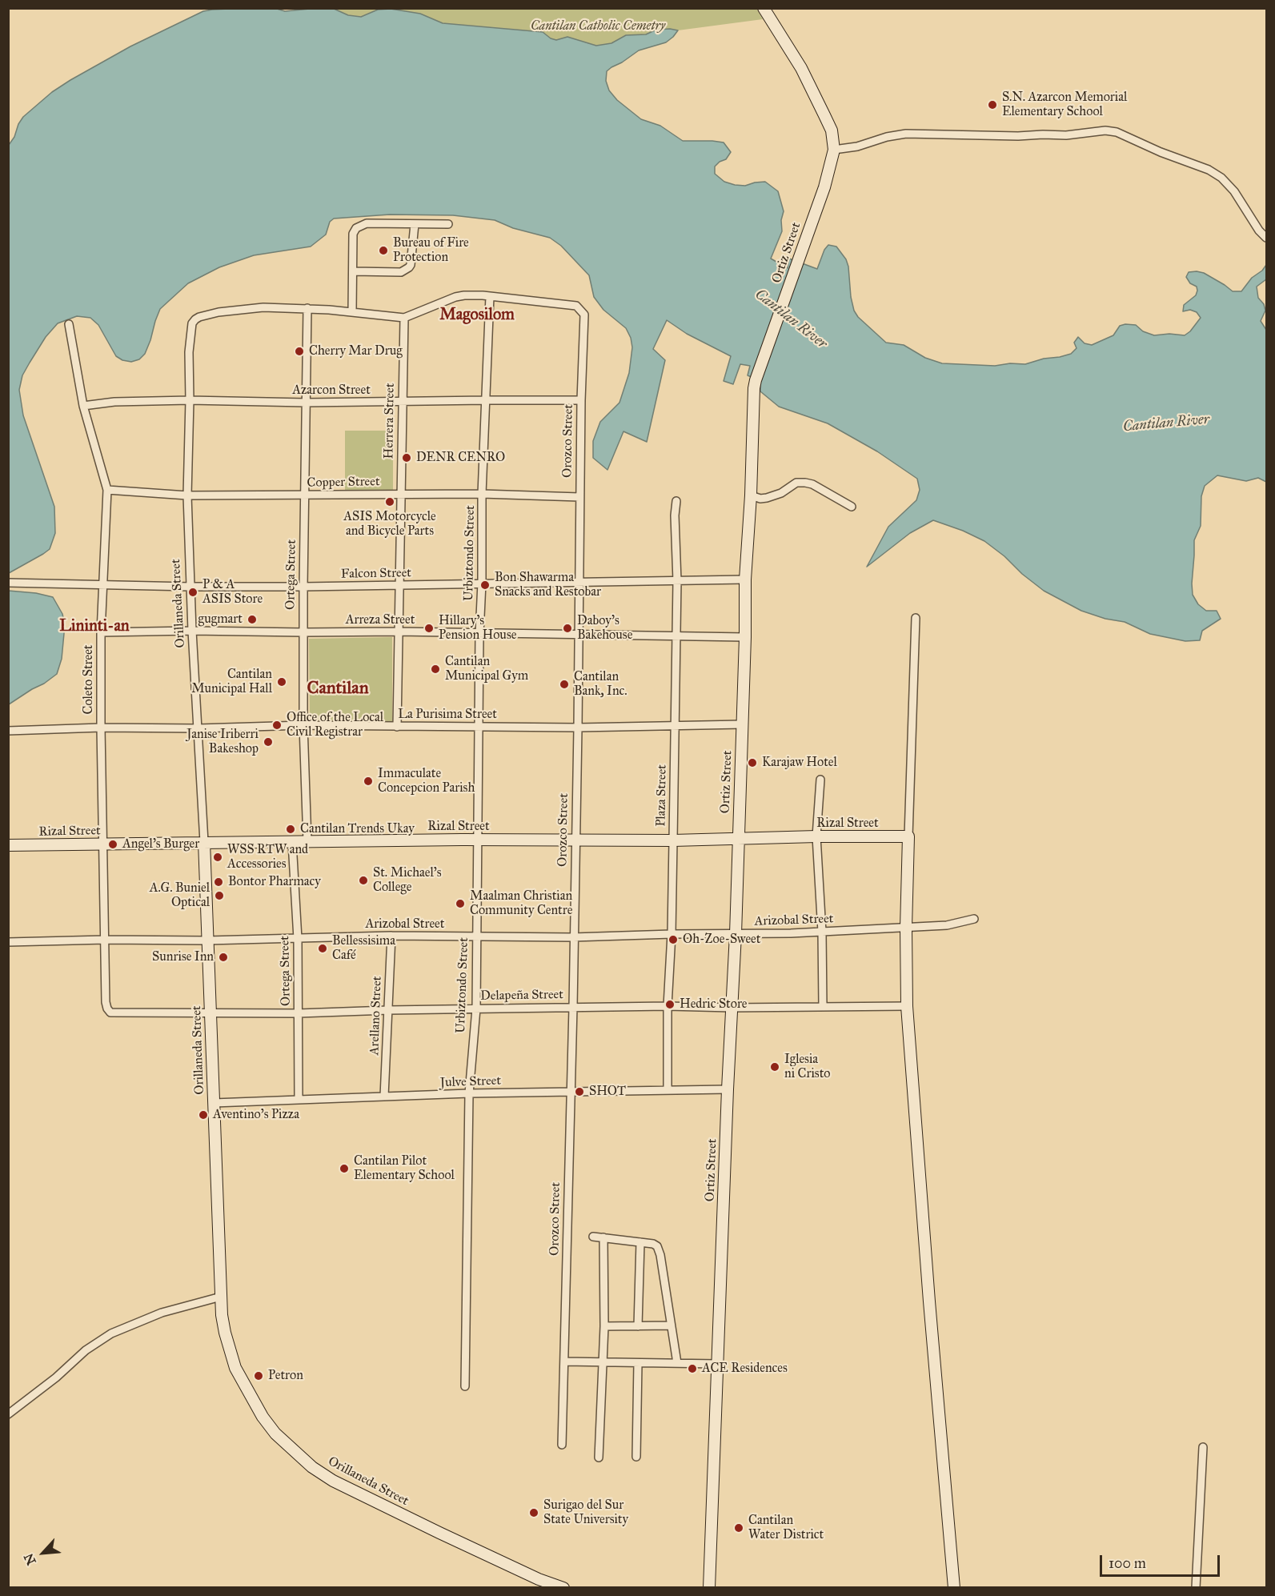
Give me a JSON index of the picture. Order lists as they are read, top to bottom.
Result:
{
  "streets": {
    "street": [
      "Ortiz Street",
      "Azarcon Street",
      "Herrera Street",
      "Orozco Street",
      "Copper Street",
      "Urbiztondo Street",
      "Falcon Street",
      "Ortega Street",
      "Orillaneda Street",
      "Arreza Street",
      "Coleto Street",
      "La Purisima Street",
      "Plaza Street",
      "Rizal Street",
      "Arizobal Street",
      "Delapeña Street",
      "Arellano Street",
      "Julve Street"
    ]
  },
  "crossings": [
    ["Ortiz Street", "Falcon Street"],
    ["Ortiz Street", "Arreza Street"],
    ["Ortiz Street", "La Purisima Street"],
    ["Ortiz Street", "Rizal Street"],
    ["Ortiz Street", "Arizobal Street"],
    ["Ortiz Street", "Delapeña Street"],
    ["Ortiz Street", "Julve Street"],
    ["Azarcon Street", "Herrera Street"],
    ["Azarcon Street", "Orozco Street"],
    ["Azarcon Street", "Urbiztondo Street"],
    ["Azarcon Street", "Ortega Street"],
    ["Azarcon Street", "Orillaneda Street"],
    ["Azarcon Street", "Coleto Street"],
    ["Herrera Street", "Copper Street"],
    ["Herrera Street", "Falcon Street"],
    ["Herrera Street", "Arreza Street"],
    ["Herrera Street", "La Purisima Street"],
    ["Orozco Street", "Copper Street"],
    ["Orozco Street", "Urbiztondo Street"],
    ["Orozco Street", "Falcon Street"],
    ["Orozco Street", "Arreza Street"],
    ["Orozco Street", "La Purisima Street"],
    ["Orozco Street", "Rizal Street"],
    ["Orozco Street", "Arizobal Street"],
    ["Orozco Street", "Delapeña Street"],
    ["Orozco Street", "Julve Street"],
    ["Copper Street", "Urbiztondo Street"],
    ["Copper Street", "Ortega Street"],
    ["Copper Street", "Orillaneda Street"],
    ["Copper Street", "Coleto Street"],
    ["Urbiztondo Street", "Falcon Street"],
    ["Urbiztondo Street", "Arreza Street"],
    ["Urbiztondo Street", "La Purisima Street"],
    ["Urbiztondo Street", "Rizal Street"],
    ["Urbiztondo Street", "Arizobal Street"],
    ["Urbiztondo Street", "Delapeña Street"],
    ["Urbiztondo Street", "Julve Street"],
    ["Falcon Street", "Ortega Street"],
    ["Falcon Street", "Orillaneda Street"],
    ["Falcon Street", "Coleto Street"],
    ["Falcon Street", "Plaza Street"],
    ["Ortega Street", "Orillaneda Street"],
    ["Ortega Street", "Arreza Street"],
    ["Ortega Street", "La Purisima Street"],
    ["Ortega Street", "Rizal Street"],
    ["Ortega Street", "Arizobal Street"],
    ["Ortega Street", "Delapeña Street"],
    ["Ortega Street", "Julve Street"],
    ["Orillaneda Street", "Arreza Street"],
    ["Orillaneda Street", "La Purisima Street"],
    ["Orillaneda Street", "Rizal Street"],
    ["Orillaneda Street", "Arizobal Street"],
    ["Orillaneda Street", "Delapeña Street"],
    ["Orillaneda Street", "Julve Street"],
    ["Arreza Street", "Coleto Street"],
    ["Arreza Street", "Plaza Street"],
    ["Coleto Street", "La Purisima Street"],
    ["Coleto Street", "Rizal Street"],
    ["Coleto Street", "Arizobal Street"],
    ["Coleto Street", "Delapeña Street"],
    ["La Purisima Street", "Plaza Street"],
    ["Plaza Street", "Rizal Street"],
    ["Plaza Street", "Arizobal Street"],
    ["Plaza Street", "Delapeña Street"],
    ["Plaza Street", "Julve Street"],
    ["Arizobal Street", "Arellano Street"],
    ["Delapeña Street", "Arellano Street"],
    ["Arellano Street", "Julve Street"]
  ],
  "districts": ["Magosilom", "Lininti-an", "Cantilan"],
  "water": ["Cantilan River"],
  "parks": ["Cantilan Catholic Cemetry"],
  "places": [
    "S.N. Azarcon Memorial Elementary School",
    "Bureau of Fire Protection",
    "Cherry Mar Drug",
    "DENR CENRO",
    "ASIS Motorcycle and Bicycle Parts",
    "Bon Shawarma Snacks and Restobar",
    "P & A ASIS Store",
    "gugmart",
    "Hillary's Pension House",
    "Daboy's Bakehouse",
    "Cantilan Municipal Gym",
    "Cantilan Municipal Hall",
    "Cantilan Bank, Inc.",
    "Office of the Local Civil Registrar",
    "Janise Iriberri Bakeshop",
    "Karajaw Hotel",
    "Immaculate Concepcion Parish",
    "Cantilan Trends Ukay",
    "Angel's Burger",
    "WSS RTW and Accessories",
    "St. Michael's College",
    "Bontor Pharmacy",
    "A.G. Buniel Optical",
    "Maalman Christian Community Centre",
    "Oh-Zoe-Sweet",
    "Bellessisima Café",
    "Sunrise Inn",
    "Hedric Store",
    "Iglesia ni Cristo",
    "SHOT",
    "Aventino's Pizza",
    "Cantilan Pilot Elementary School",
    "ACE Residences",
    "Petron",
    "Surigao del Sur State University",
    "Cantilan Water District"
  ],
  "scale_bar": "100 m",
  "north": "bottom left"
}
